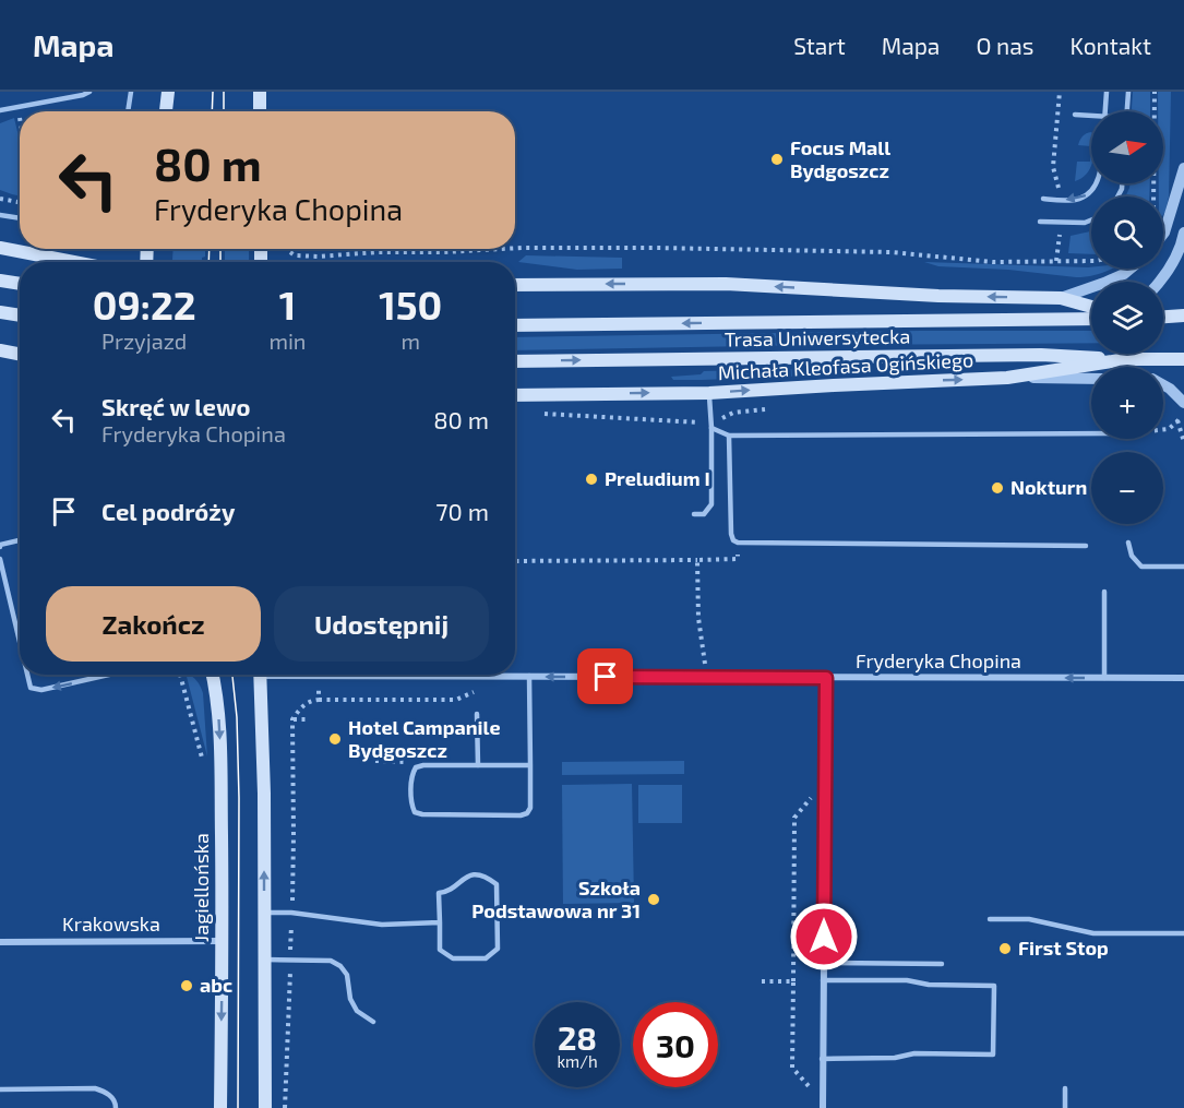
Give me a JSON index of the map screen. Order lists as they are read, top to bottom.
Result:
{
  "streets": {
    "main road": ["Trasa Uniwersytecka", "Michała Kleofasa Ogińskiego", "Jagiellońska"],
    "street": ["Fryderyka Chopina", "Krakowska"]
  },
  "crossings": [
    ["Trasa Uniwersytecka", "Michała Kleofasa Ogińskiego"],
    ["Jagiellońska", "Krakowska"]
  ],
  "one_way": ["Fryderyka Chopina"],
  "places": [
    "Focus Mall Bydgoszcz",
    "Preludium I",
    "Nokturn",
    "Hotel Campanile Bydgoszcz",
    "Szkoła Podstawowa nr 31",
    "First Stop",
    "abc"
  ],
  "north": "right",
  "page": {
    "header": "Mapa",
    "nav": [
      "Start",
      "Mapa",
      "O nas",
      "Kontakt"
    ],
    "map_buttons": ["+", "−"],
    "turn": ["80 m", "Fryderyka Chopina"],
    "eta": [
      "09:22",
      "Przyjazd",
      "1",
      "min",
      "150",
      "m"
    ],
    "list": [
      {
        "name": "Skręć w lewo",
        "note": "Fryderyka Chopina",
        "value": "80 m"
      },
      {
        "name": "Cel podróży",
        "value": "70 m"
      }
    ],
    "buttons": ["Zakończ", "Udostępnij"],
    "speed": "28 km/h",
    "limit": "30"
  }
}
